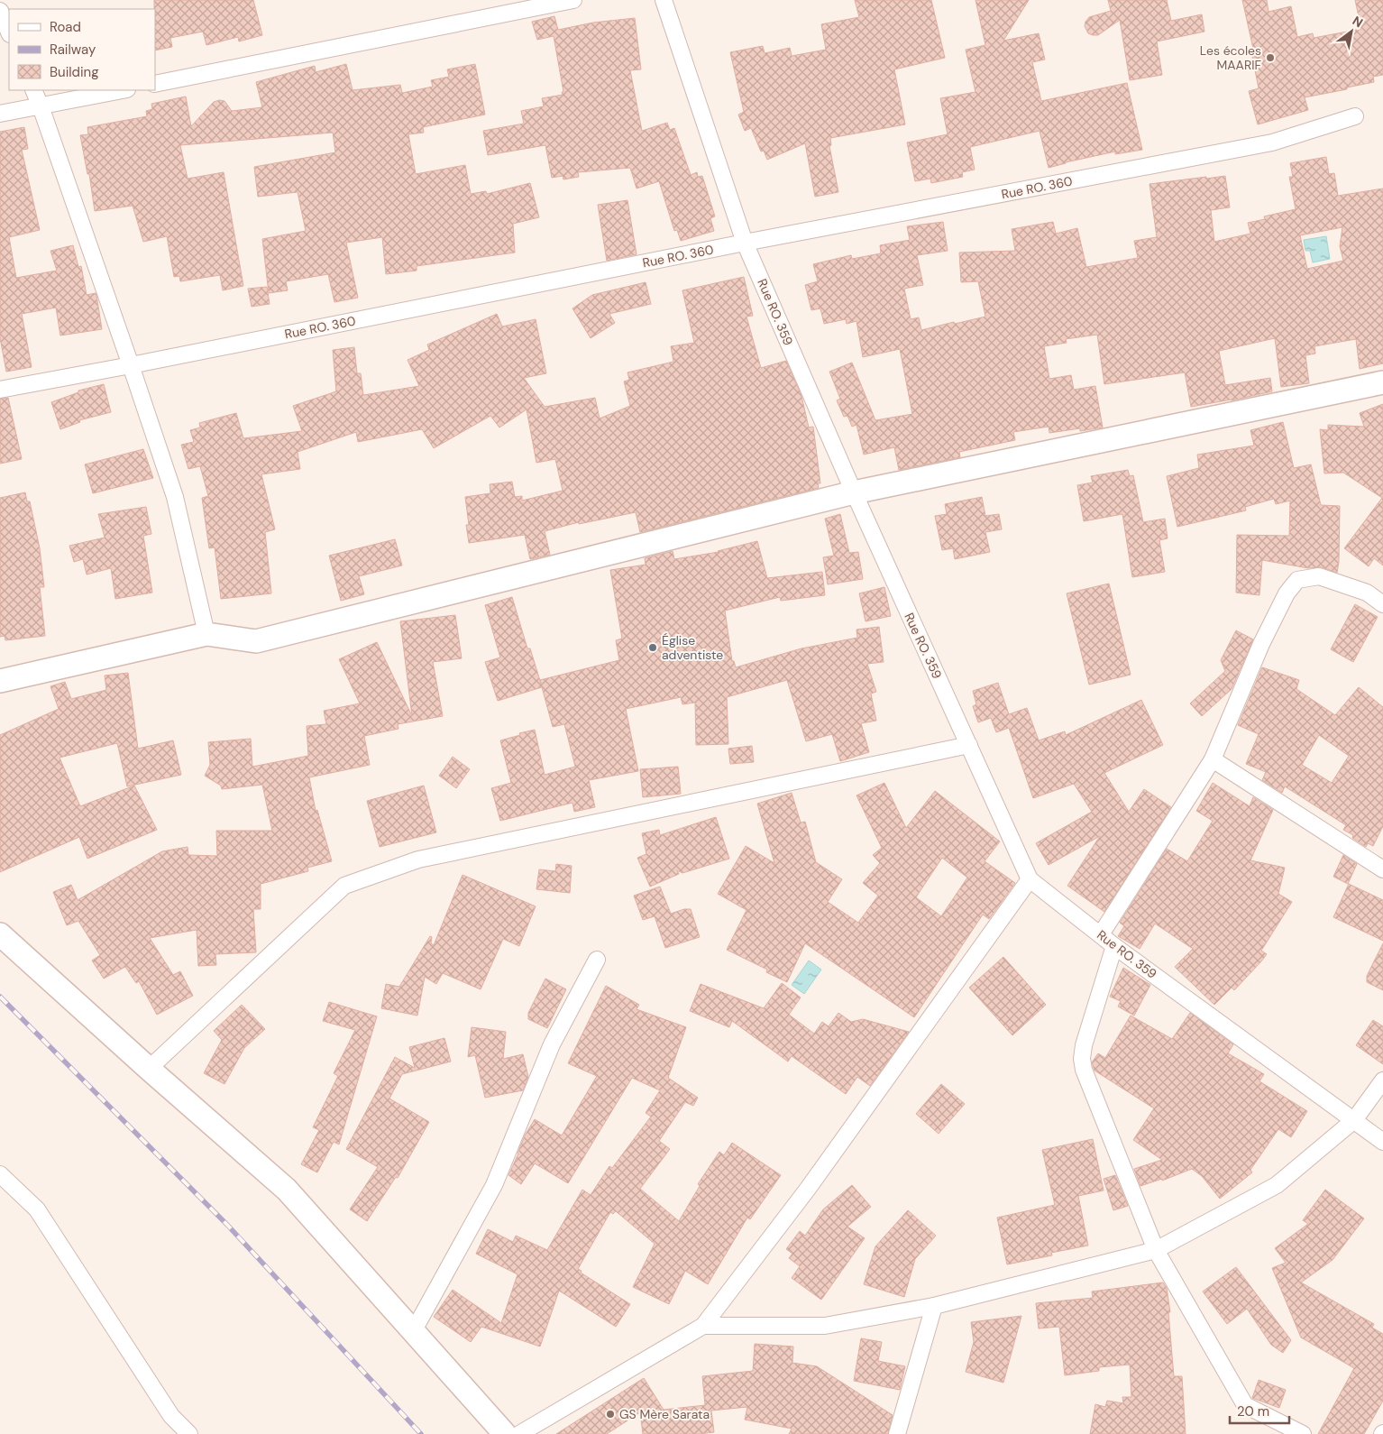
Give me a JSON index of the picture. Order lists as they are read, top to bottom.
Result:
{
  "streets": {
    "street": ["Rue RO. 360", "Rue RO. 359"]
  },
  "crossings": [
    ["Rue RO. 360", "Rue RO. 359"]
  ],
  "places": ["Les écoles MAARIF", "Église adventiste", "GS Mère Sarata"],
  "legend": ["Road", "Railway", "Building"],
  "scale_bar": "20 m",
  "north": "top right"
}
